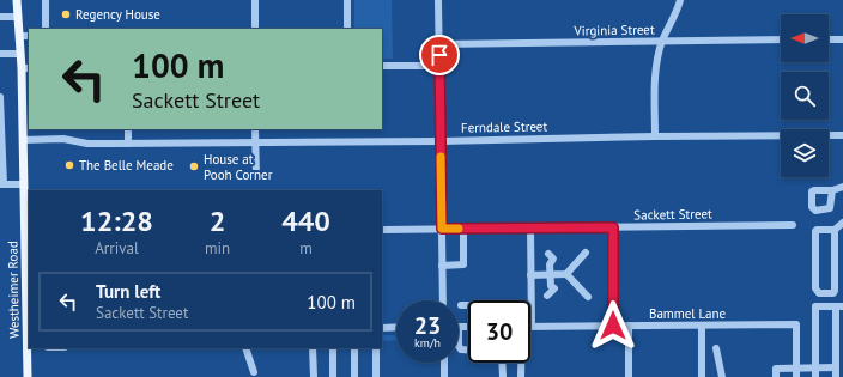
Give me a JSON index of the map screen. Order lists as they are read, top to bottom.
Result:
{
  "streets": {
    "main road": ["Westheimer Road"],
    "street": [
      "Virginia Street",
      "Ferndale Street",
      "Sackett Street",
      "Bammel Lane"
    ]
  },
  "crossings": [
    ["Ferndale Street", "Westheimer Road"]
  ],
  "places": ["Regency House", "The Belle Meade", "House at Pooh Corner"],
  "north": "left",
  "page": {
    "turn": ["100 m", "Sackett Street"],
    "eta": [
      "12:28",
      "Arrival",
      "2",
      "min",
      "440",
      "m"
    ],
    "list": [
      {
        "name": "Turn left",
        "note": "Sackett Street",
        "value": "100 m"
      }
    ],
    "speed": "23 km/h",
    "limit": "30"
  }
}
